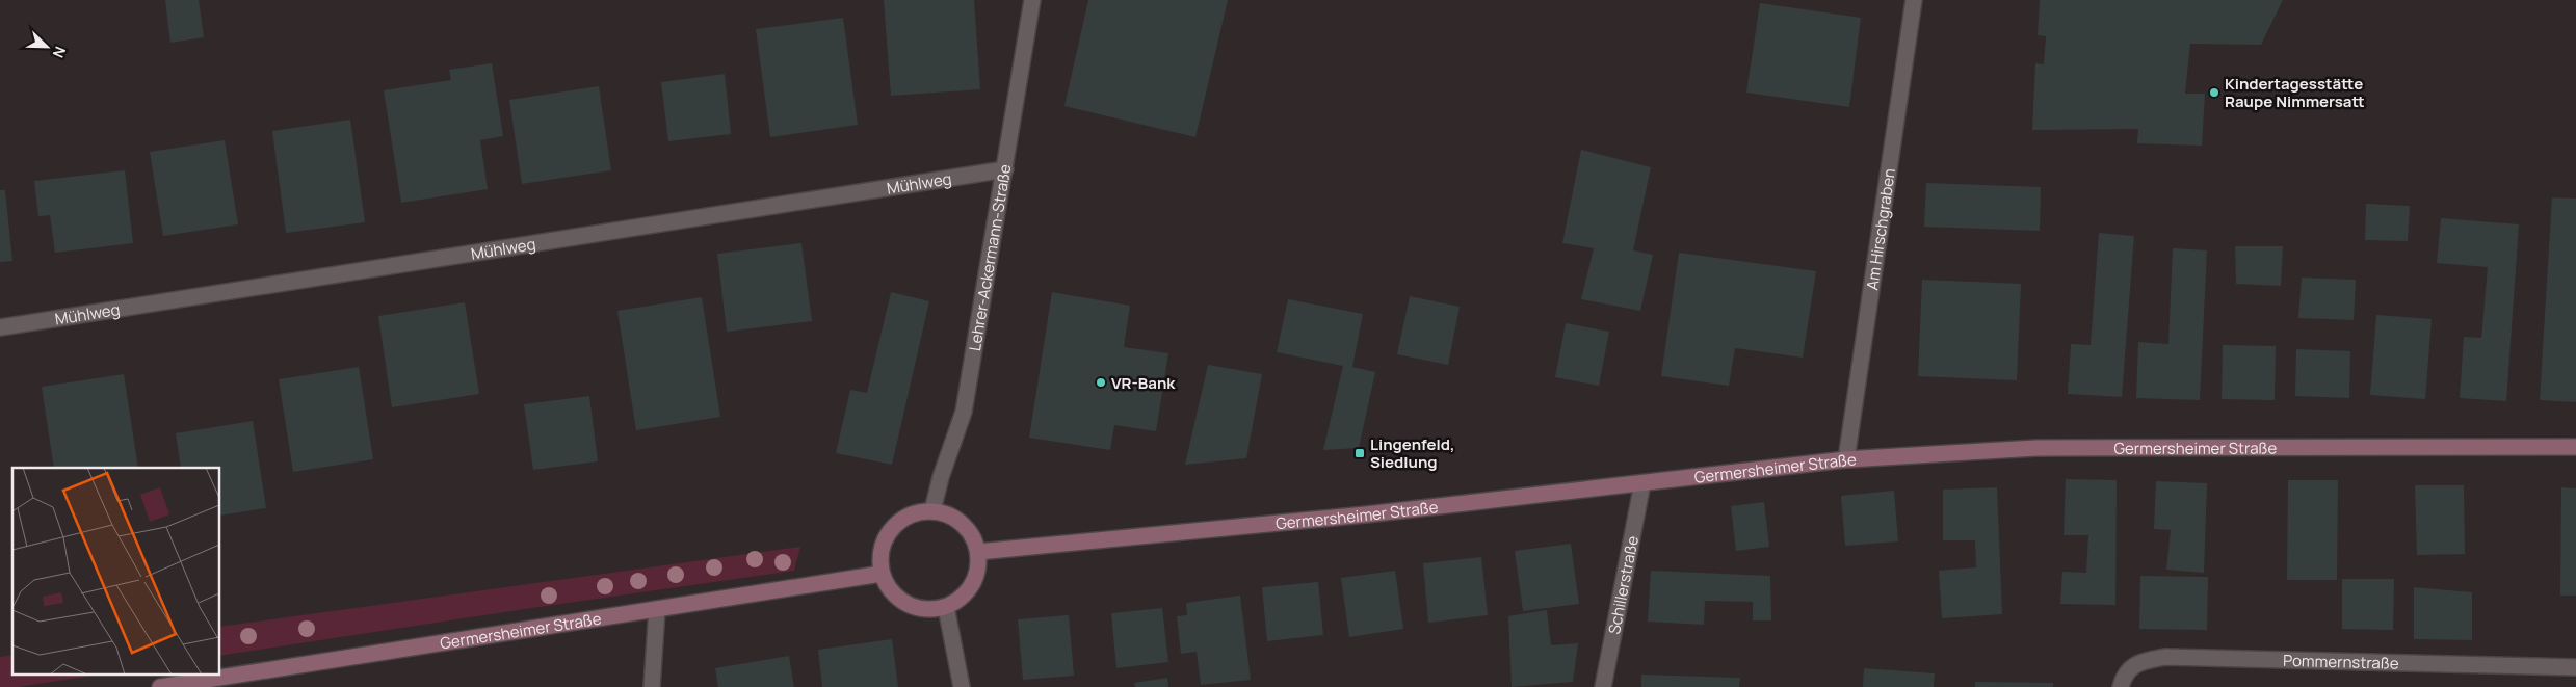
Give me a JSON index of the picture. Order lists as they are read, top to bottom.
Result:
{
  "streets": {
    "main road": ["Germersheimer Straße"],
    "street": [
      "Mühlweg",
      "Am Hirschgraben",
      "Lehrer-Ackermann-Straße",
      "Schillerstraße",
      "Pommernstraße"
    ]
  },
  "crossings": [
    ["Mühlweg", "Lehrer-Ackermann-Straße"],
    ["Am Hirschgraben", "Germersheimer Straße"],
    ["Lehrer-Ackermann-Straße", "Germersheimer Straße"],
    ["Germersheimer Straße", "Schillerstraße"]
  ],
  "places": {
    "other": ["Kindertagesstätte Raupe Nimmersatt", "VR-Bank"],
    "transit": ["Lingenfeld, Siedlung"]
  },
  "north": "bottom right"
}
